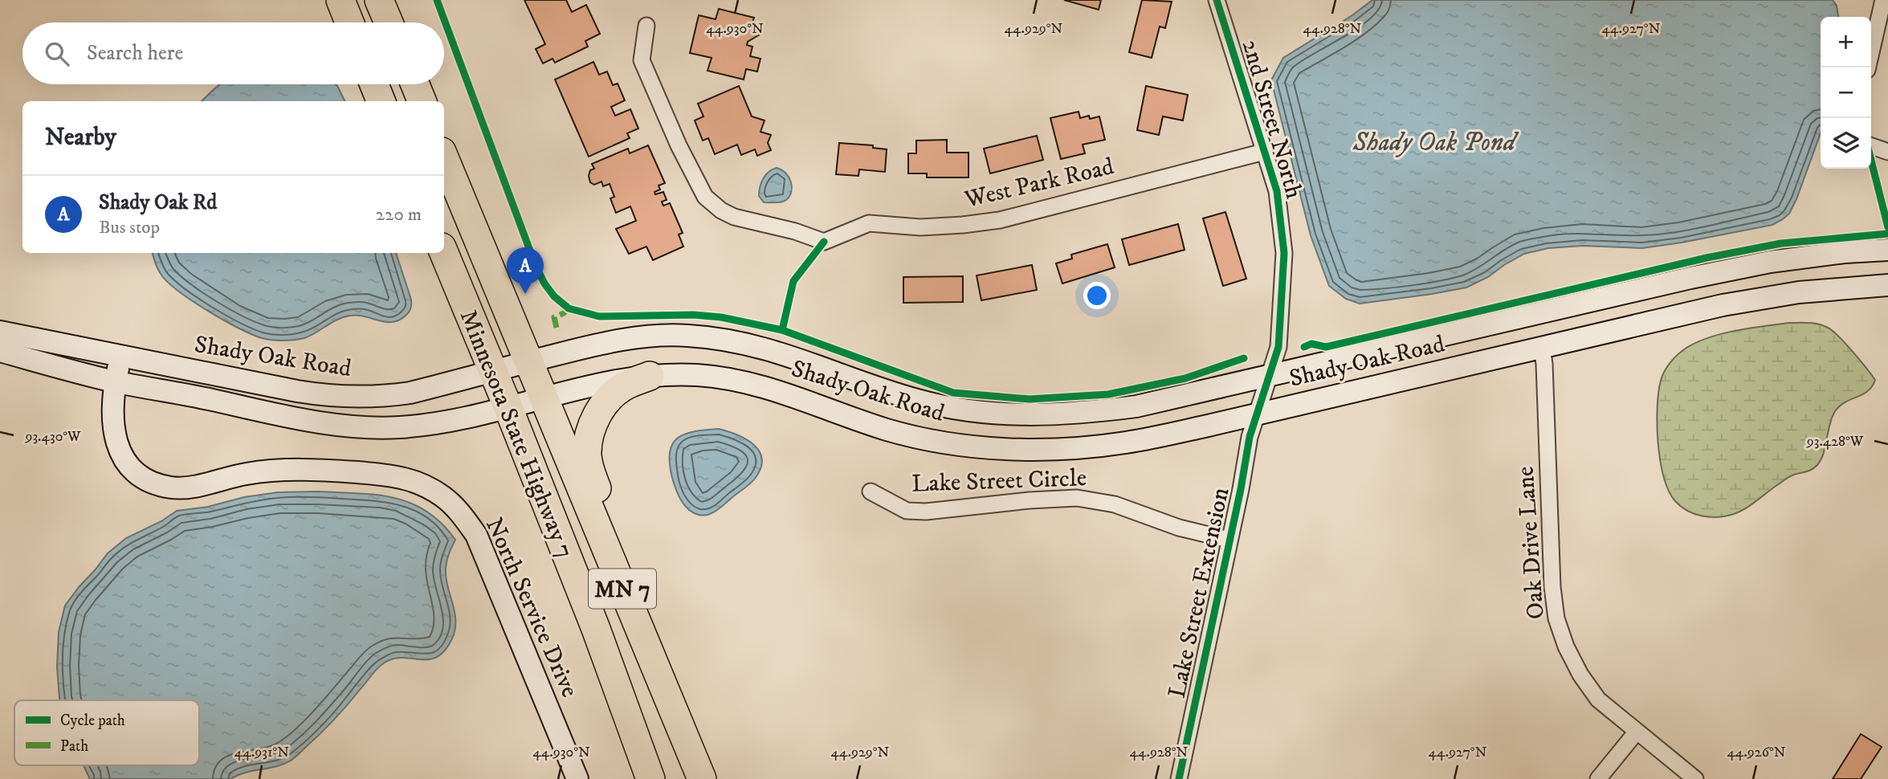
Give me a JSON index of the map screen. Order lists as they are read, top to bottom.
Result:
{
  "streets": {
    "highway": ["Minnesota State Highway 7", "MN 7"],
    "main road": ["Shady Oak Road", "North Service Drive"],
    "street": [
      "2nd Street North",
      "West Park Road",
      "Lake Street Circle",
      "Oak Drive Lane",
      "Lake Street Extension"
    ]
  },
  "crossings": [
    ["2nd Street North", "West Park Road"],
    ["2nd Street North", "Shady Oak Road"],
    ["2nd Street North", "Lake Street Extension"],
    ["Shady Oak Road", "Minnesota State Highway 7"],
    ["Shady Oak Road", "Oak Drive Lane"],
    ["Shady Oak Road", "Lake Street Extension"],
    ["Shady Oak Road", "North Service Drive"],
    ["Lake Street Circle", "Lake Street Extension"]
  ],
  "water": ["Shady Oak Pond"],
  "legend": ["Cycle path", "Path"],
  "page": {
    "map_buttons": ["+", "−"],
    "search": "Search here",
    "heading": "Nearby",
    "list": [
      {
        "mark": "A",
        "name": "Shady Oak Rd",
        "note": "Bus stop",
        "value": "220 m"
      }
    ],
    "pins": "A"
  },
  "coordinates": [
    "44.930°N",
    "44.929°N",
    "44.928°N",
    "44.927°N",
    "93.430°W",
    "93.428°W",
    "44.931°N",
    "44.926°N"
  ]
}
